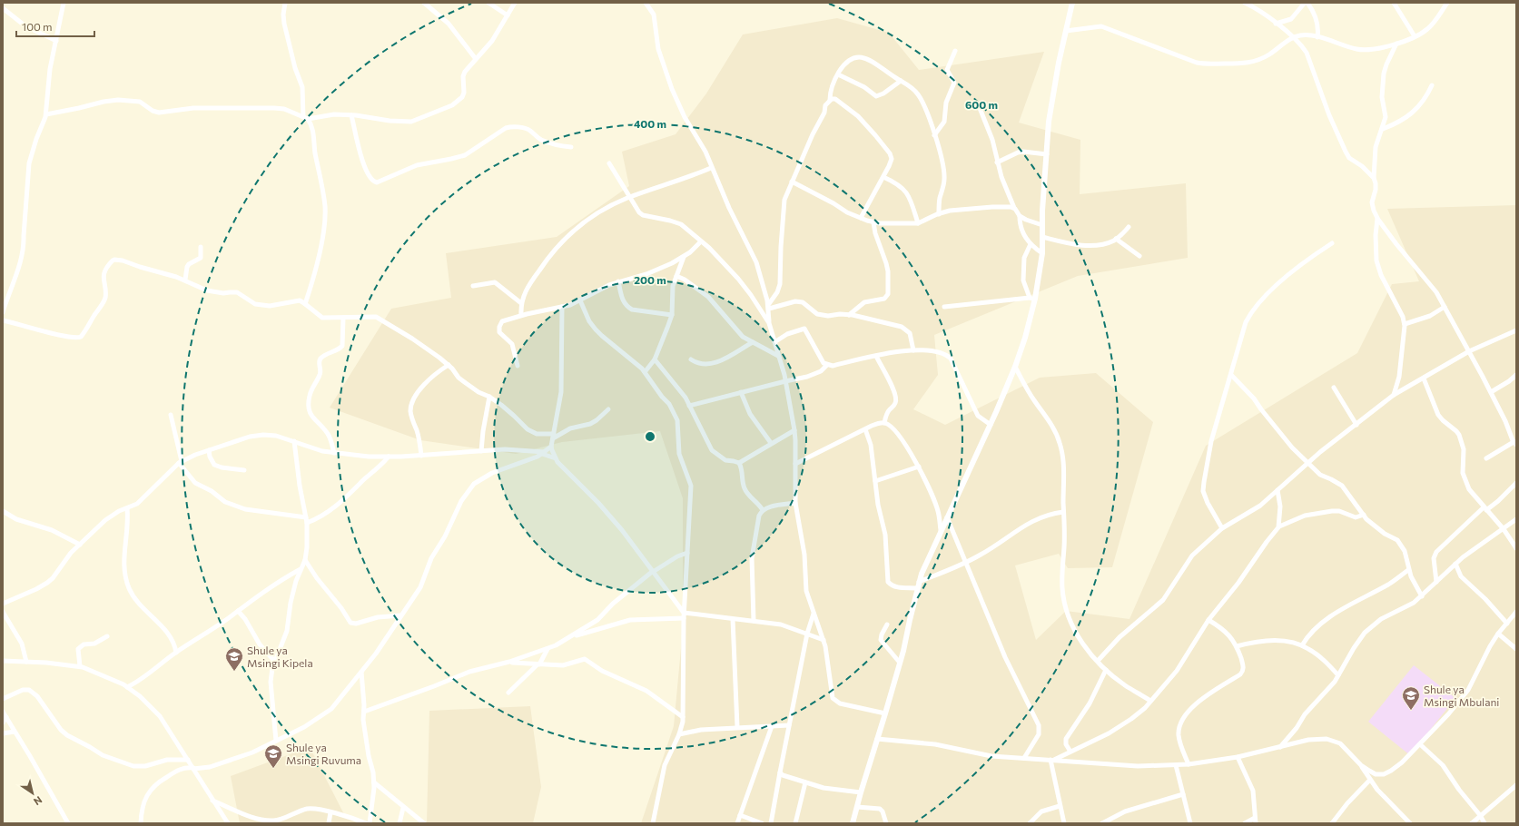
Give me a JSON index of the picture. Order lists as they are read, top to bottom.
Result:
{
  "places": {
    "school or university": ["Shule ya Msingi Kipela", "Shule ya Msingi Mbulani", "Shule ya Msingi Ruvuma"]
  },
  "scale_bar": "100 m",
  "north": "bottom right",
  "rings": ["600 m", "400 m", "200 m"]
}
